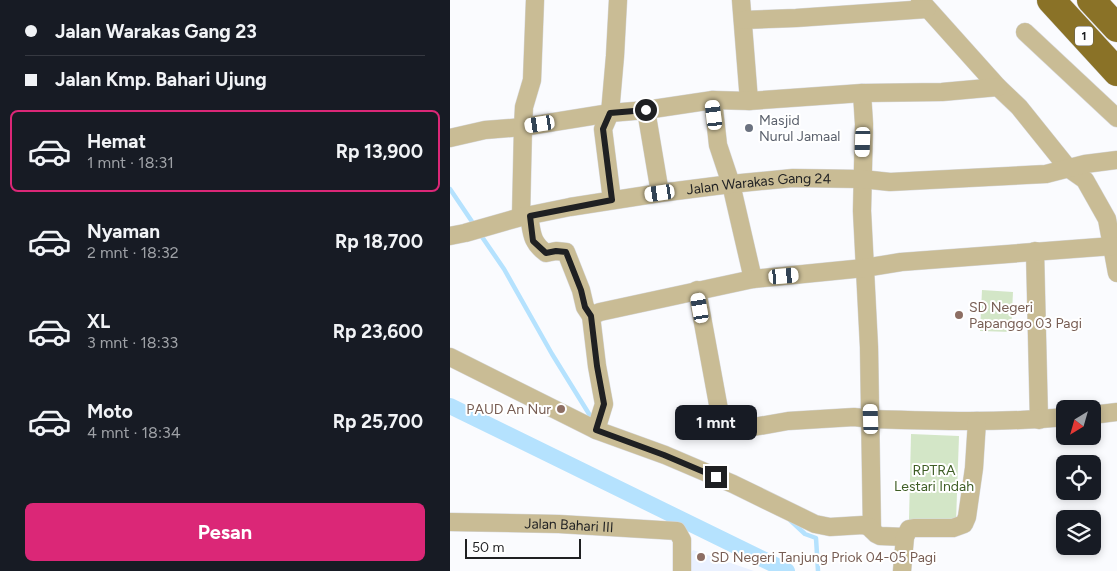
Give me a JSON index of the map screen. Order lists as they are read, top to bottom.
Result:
{
  "streets": {
    "highway": ["1"],
    "street": ["Jalan Warakas Gang 24", "Jalan Bahari III"]
  },
  "parks": ["RPTRA Lestari Indah"],
  "places": [
    "Masjid Nurul Jamaal",
    "SD Negeri Papanggo 03 Pagi",
    "PAUD An Nur",
    "SD Negeri Tanjung Priok 04-05 Pagi"
  ],
  "scale_bar": "50 m",
  "north": "bottom left",
  "page": {
    "banner": ["Jalan Warakas Gang 23", "Jalan Kmp. Bahari Ujung"],
    "list": [
      {
        "name": "Hemat",
        "note": "1 mnt · 18:31",
        "value": "Rp 13,900"
      },
      {
        "name": "Nyaman",
        "note": "2 mnt · 18:32",
        "value": "Rp 18,700"
      },
      {
        "name": "XL",
        "note": "3 mnt · 18:33",
        "value": "Rp 23,600"
      },
      {
        "name": "Moto",
        "note": "4 mnt · 18:34",
        "value": "Rp 25,700"
      }
    ],
    "bubble": "1 mnt",
    "buttons": "Pesan",
    "scale": "50 m"
  }
}
